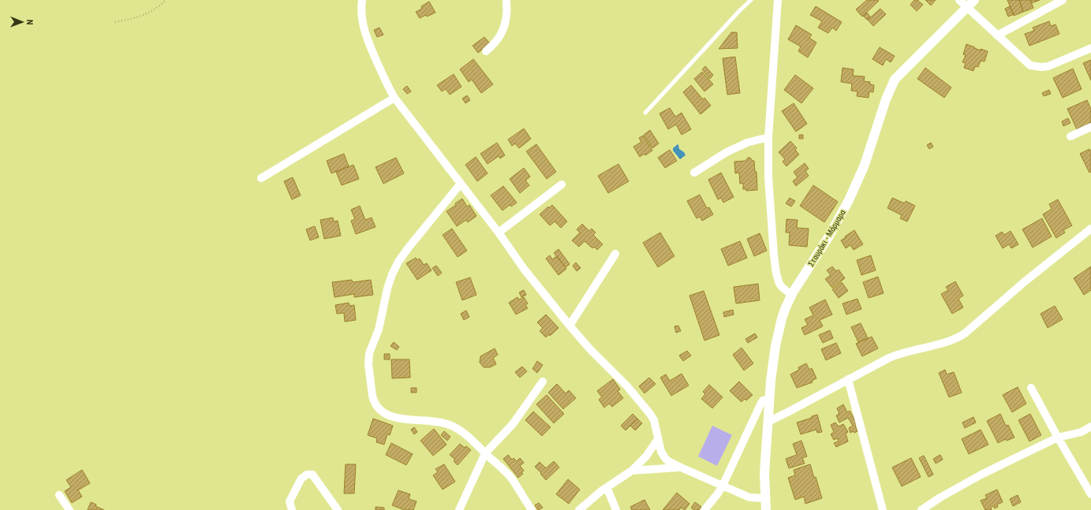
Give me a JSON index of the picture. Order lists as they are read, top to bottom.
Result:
{
  "streets": {
    "street": ["Σταυράκι - Μάρμαρα"]
  },
  "north": "right"
}
